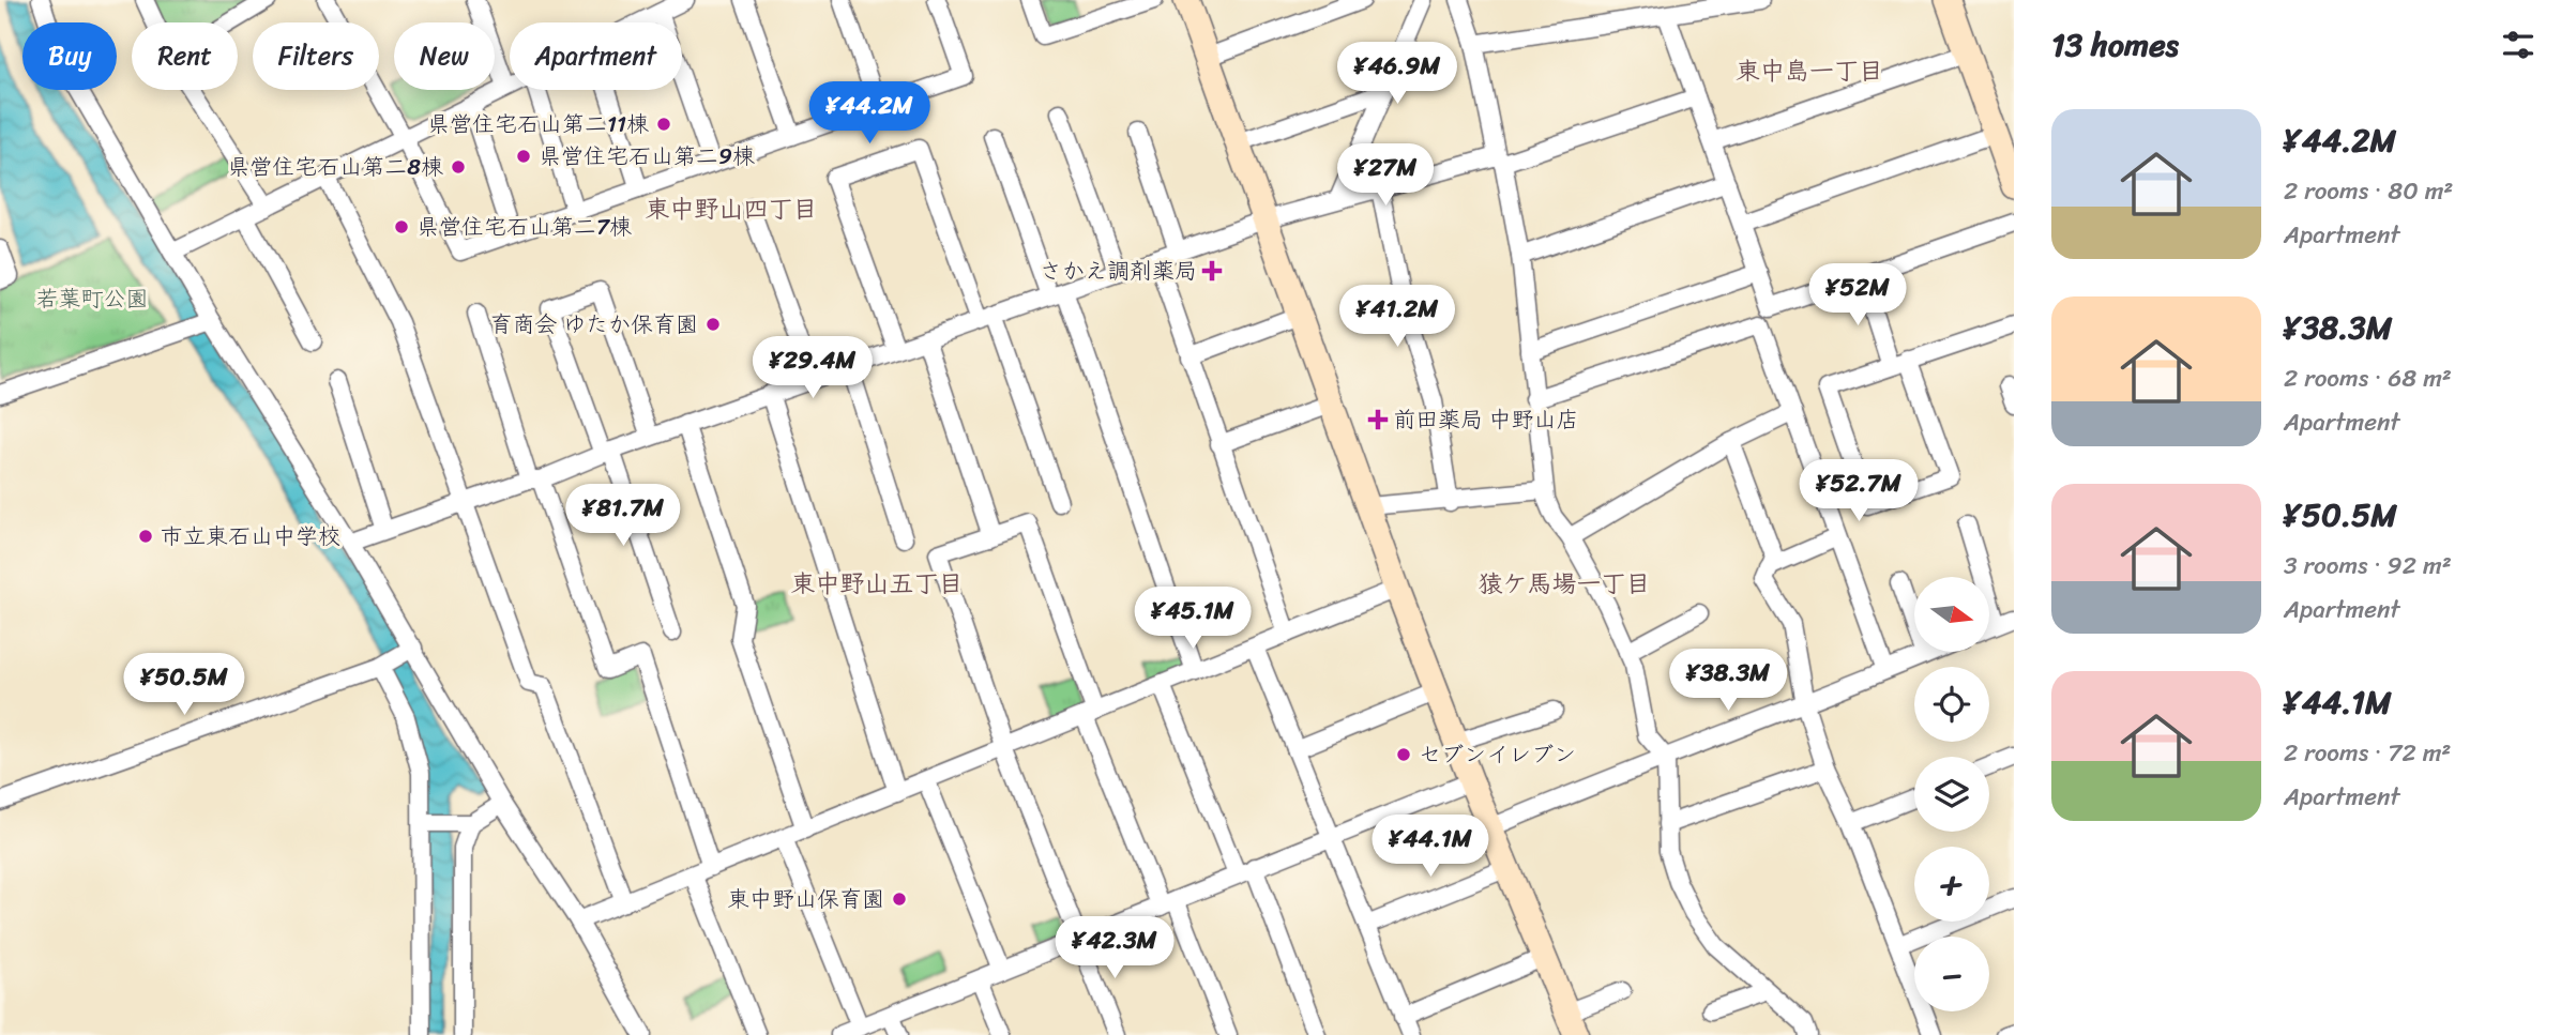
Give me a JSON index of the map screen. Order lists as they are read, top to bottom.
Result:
{
  "districts": [
    "東中島一丁目",
    "東中野山四丁目",
    "東中野山五丁目",
    "猿ケ馬場一丁目"
  ],
  "parks": ["若葉町公園"],
  "places": {
    "other": [
      "県営住宅石山第二11棟",
      "県営住宅石山第二9棟",
      "県営住宅石山第二8棟",
      "県営住宅石山第二7棟",
      "育商会 ゆたか保育園",
      "市立東石山中学校",
      "セブンイレブン",
      "東中野山保育園"
    ],
    "health": ["さかえ調剤薬局", "前田薬局 中野山店"]
  },
  "north": "right",
  "page": {
    "heading": "13 homes",
    "chip": [
      "Buy",
      "Rent",
      "Filters",
      "New",
      "Apartment"
    ],
    "price": [
      "¥46.9M",
      "¥44.2M",
      "¥27M",
      "¥52M",
      "¥41.2M",
      "¥29.4M",
      "¥52.7M",
      "¥81.7M",
      "¥45.1M",
      "¥38.3M",
      "¥50.5M",
      "¥44.1M",
      "¥42.3M"
    ],
    "list": [
      {
        "name": "¥44.2M",
        "note": "2 rooms · 80 m² · Apartment"
      },
      {
        "name": "¥38.3M",
        "note": "2 rooms · 68 m² · Apartment"
      },
      {
        "name": "¥50.5M",
        "note": "3 rooms · 92 m² · Apartment"
      },
      {
        "name": "¥44.1M",
        "note": "2 rooms · 72 m² · Apartment"
      }
    ],
    "map_buttons": ["+", "−"]
  }
}
